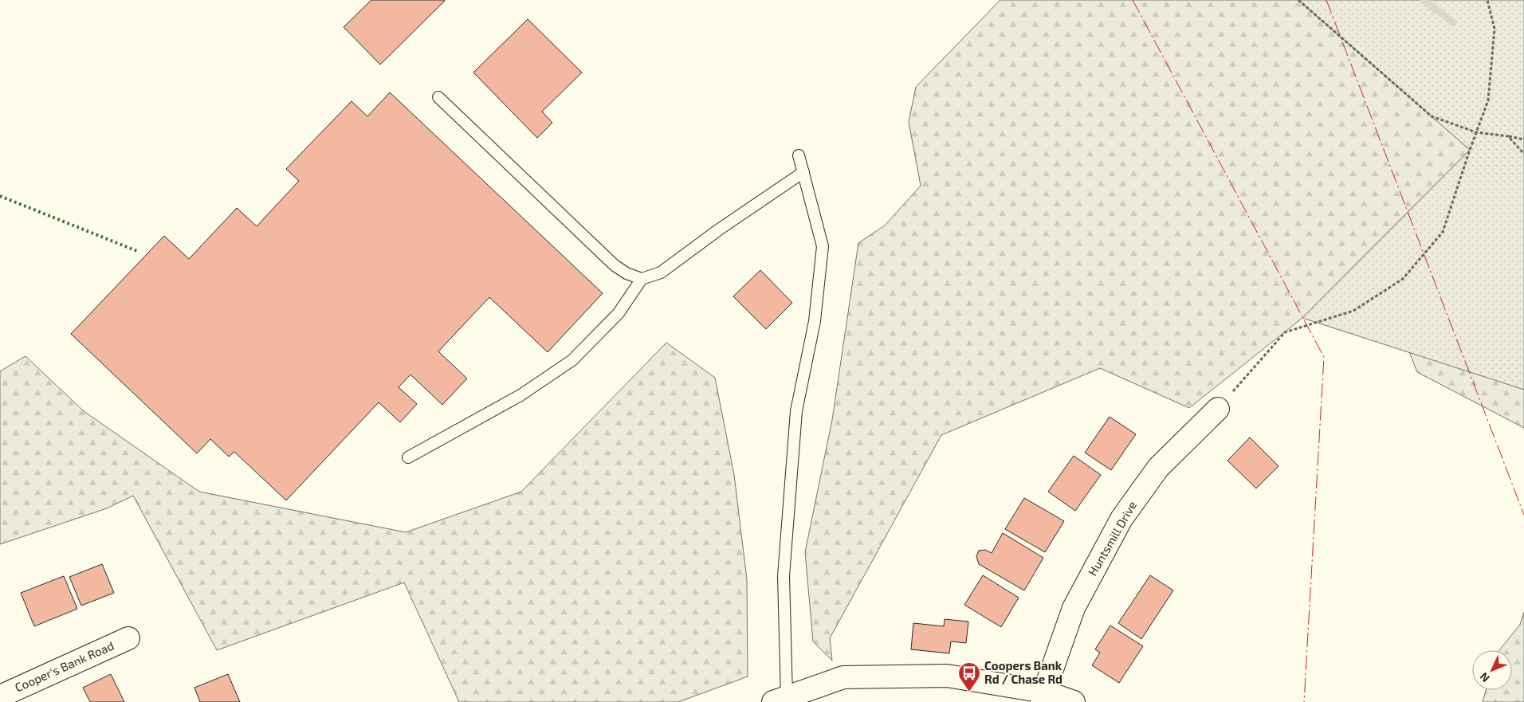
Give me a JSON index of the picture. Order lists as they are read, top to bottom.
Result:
{
  "streets": {
    "street": ["Huntsmill Drive", "Cooper's Bank Road"]
  },
  "places": {
    "bus stop": ["Coopers Bank Rd / Chase Rd"]
  },
  "north": "bottom left"
}
